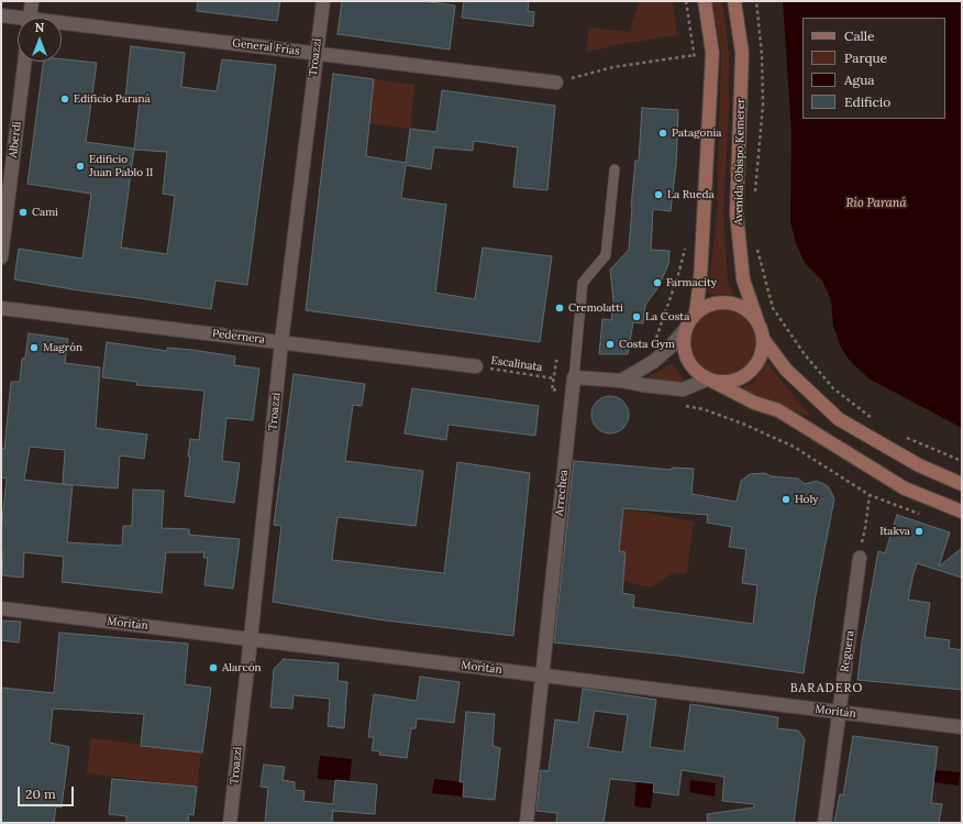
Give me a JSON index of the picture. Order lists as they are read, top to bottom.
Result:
{
  "streets": {
    "main road": ["Avenida Obispo Kemerer"],
    "street": [
      "General Frías",
      "Troazzi",
      "Alberdi",
      "Pedernera",
      "Arrechea",
      "Moritán",
      "Reguera"
    ],
    "path": ["Escalinata"]
  },
  "crossings": [
    ["General Frías", "Troazzi"],
    ["Troazzi", "Pedernera"],
    ["Troazzi", "Moritán"],
    ["Pedernera", "Escalinata"],
    ["Arrechea", "Moritán"],
    ["Moritán", "Reguera"]
  ],
  "districts": ["BARADERO"],
  "water": ["Río Paraná"],
  "places": [
    "Edificio Paraná",
    "Patagonia",
    "Edificio Juan Pablo II",
    "La Rueda",
    "Cami",
    "Farmacity",
    "Cremolatti",
    "La Costa",
    "Costa Gym",
    "Magrón",
    "Holy",
    "Itakva",
    "Alarcón"
  ],
  "legend": [
    "Calle",
    "Parque",
    "Agua",
    "Edificio"
  ],
  "scale_bar": "20 m",
  "north": "top"
}
